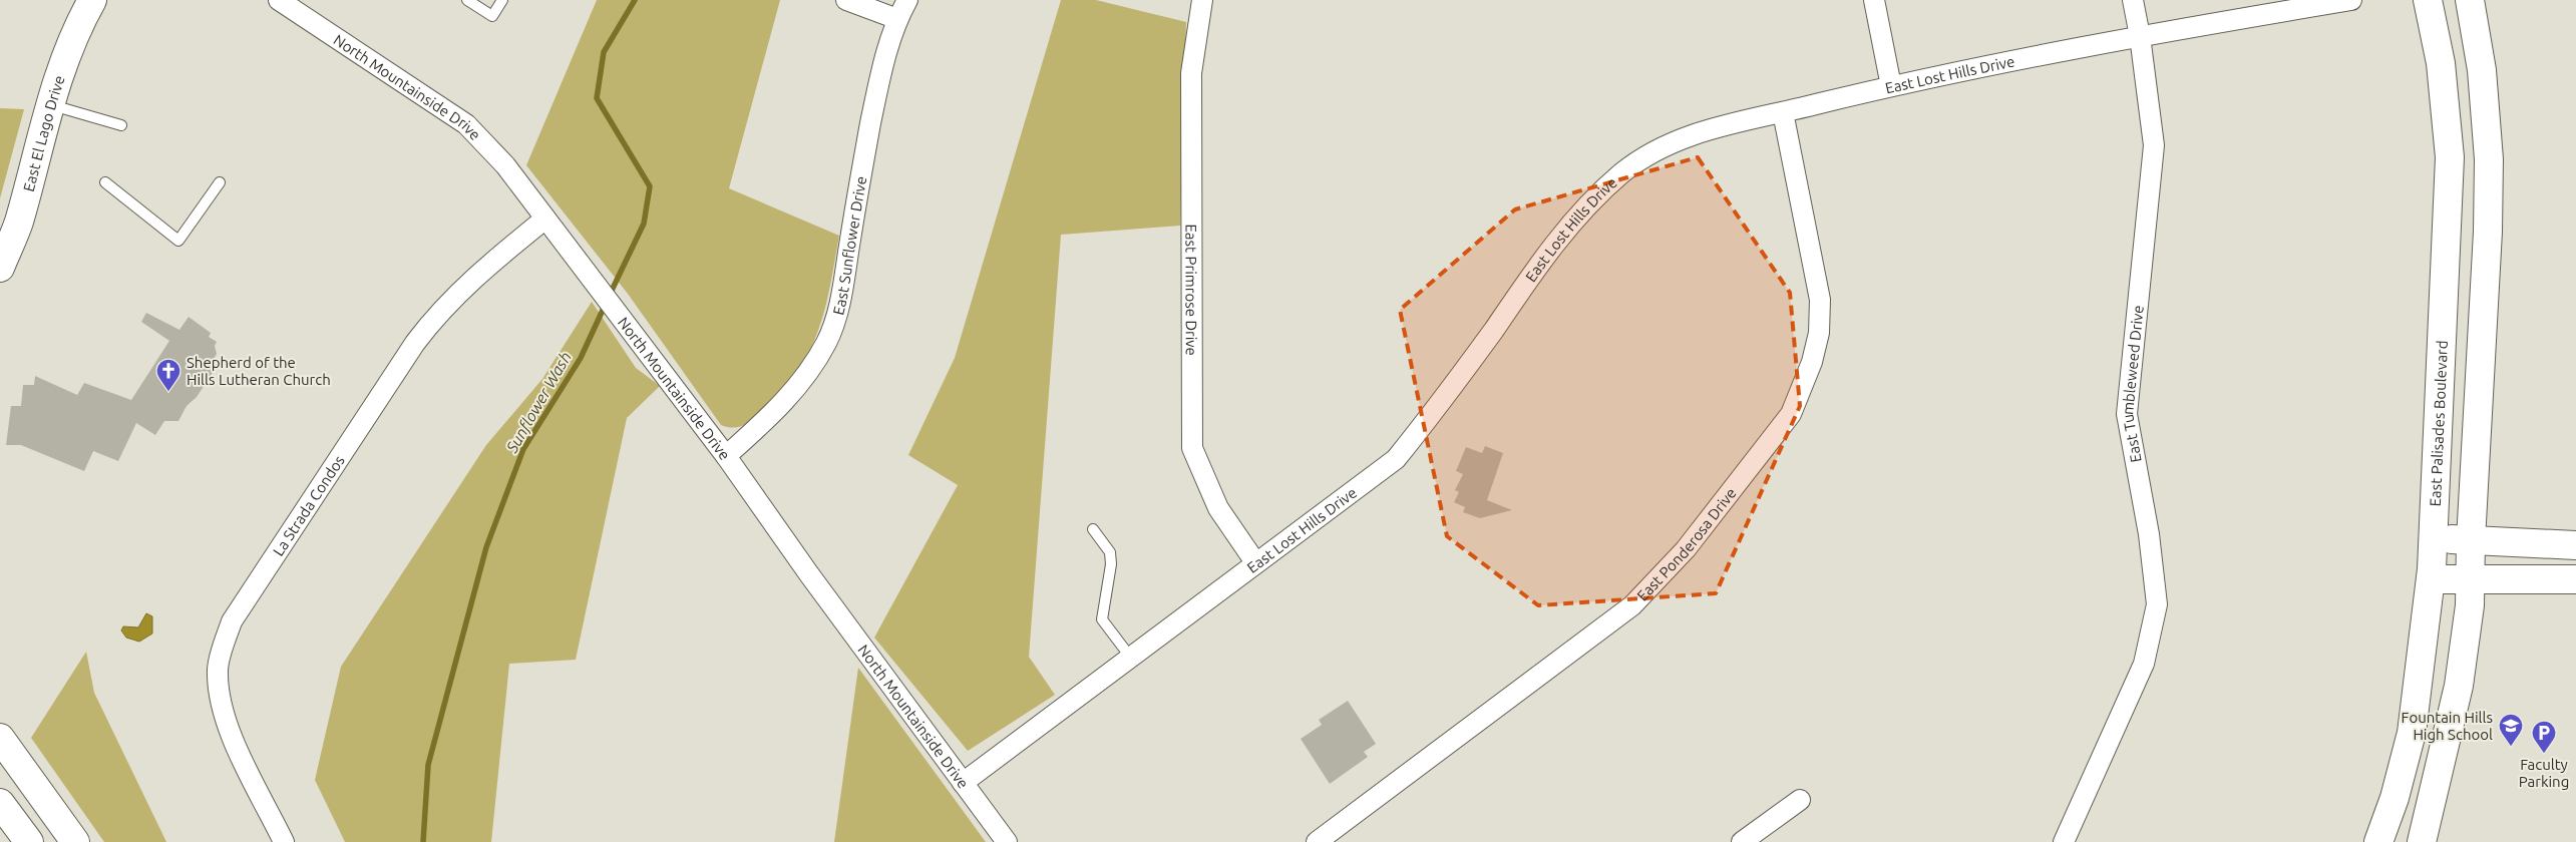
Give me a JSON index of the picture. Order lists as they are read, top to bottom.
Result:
{
  "streets": {
    "street": [
      "East Lost Hills Drive",
      "North Mountainside Drive",
      "East El Lago Drive",
      "East Sunflower Drive",
      "East Primrose Drive",
      "East Tumbleweed Drive",
      "East Palisades Boulevard",
      "La Strada Condos",
      "East Ponderosa Drive"
    ]
  },
  "crossings": [
    ["East Lost Hills Drive", "North Mountainside Drive"],
    ["East Lost Hills Drive", "East Primrose Drive"],
    ["East Lost Hills Drive", "East Tumbleweed Drive"],
    ["East Lost Hills Drive", "East Ponderosa Drive"],
    ["North Mountainside Drive", "East Sunflower Drive"],
    ["North Mountainside Drive", "La Strada Condos"]
  ],
  "water": ["Sunflower Wash"],
  "places": {
    "church": ["Shepherd of the Hills Lutheran Church"],
    "school or university": ["Fountain Hills High School"],
    "parking": ["Faculty Parking"]
  }
}
